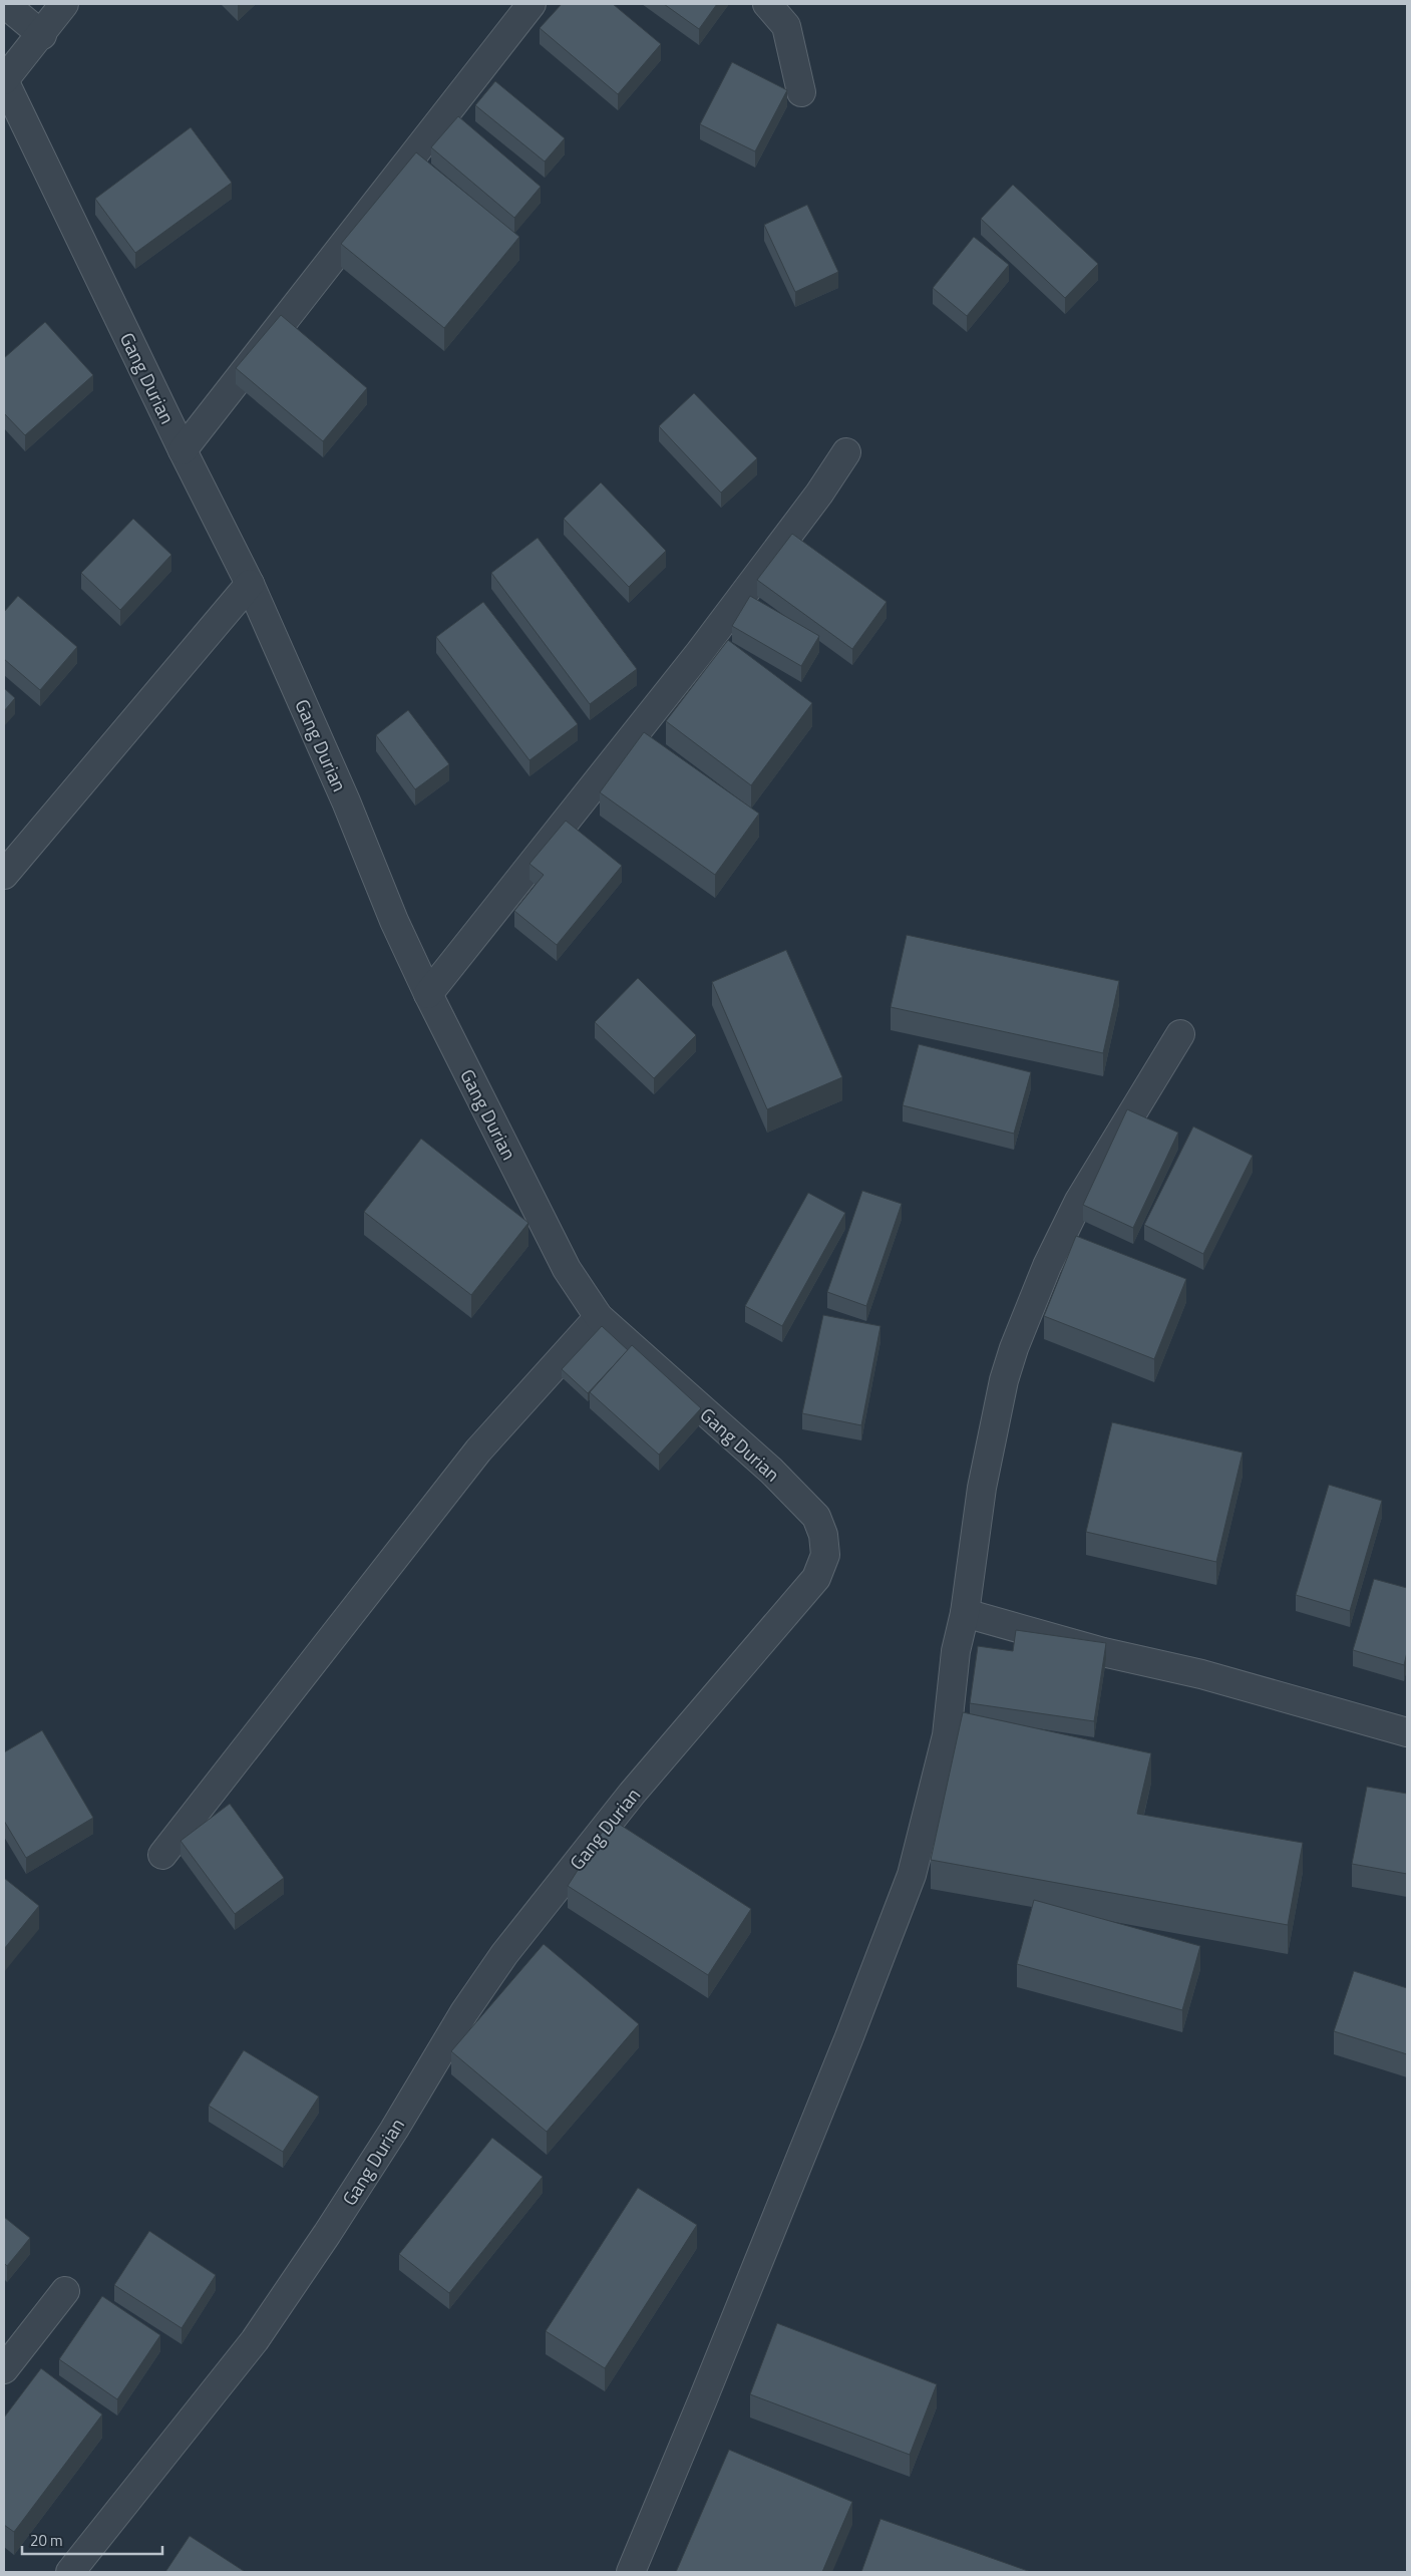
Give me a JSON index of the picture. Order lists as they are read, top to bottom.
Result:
{
  "streets": {
    "street": ["Gang Durian"]
  },
  "scale_bar": "20 m"
}
